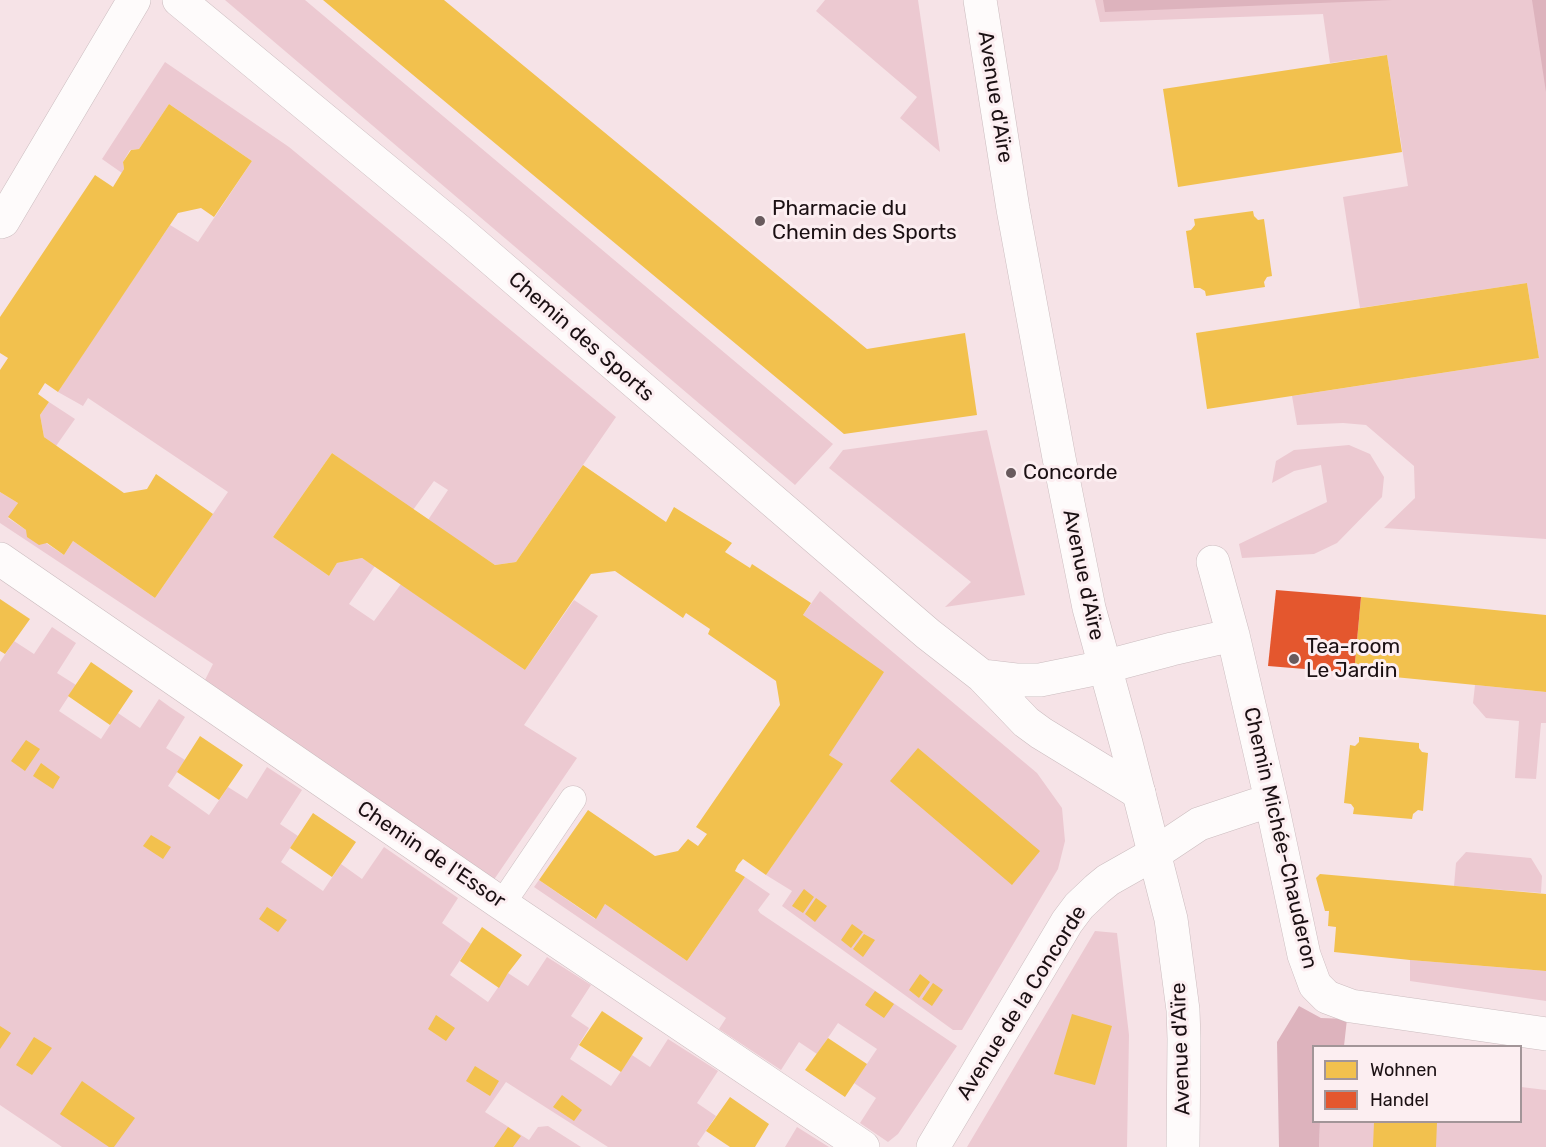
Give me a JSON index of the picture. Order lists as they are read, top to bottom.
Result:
{
  "streets": {
    "street": [
      "Avenue d'Aïre",
      "Chemin des Sports",
      "Chemin Michée-Chauderon",
      "Chemin de l'Essor",
      "Avenue de la Concorde"
    ]
  },
  "crossings": [
    ["Avenue d'Aïre", "Chemin des Sports"],
    ["Avenue d'Aïre", "Avenue de la Concorde"],
    ["Chemin Michée-Chauderon", "Avenue de la Concorde"]
  ],
  "places": ["Pharmacie du Chemin des Sports", "Concorde", "Tea-room Le Jardin"],
  "legend": ["Wohnen", "Handel"]
}
